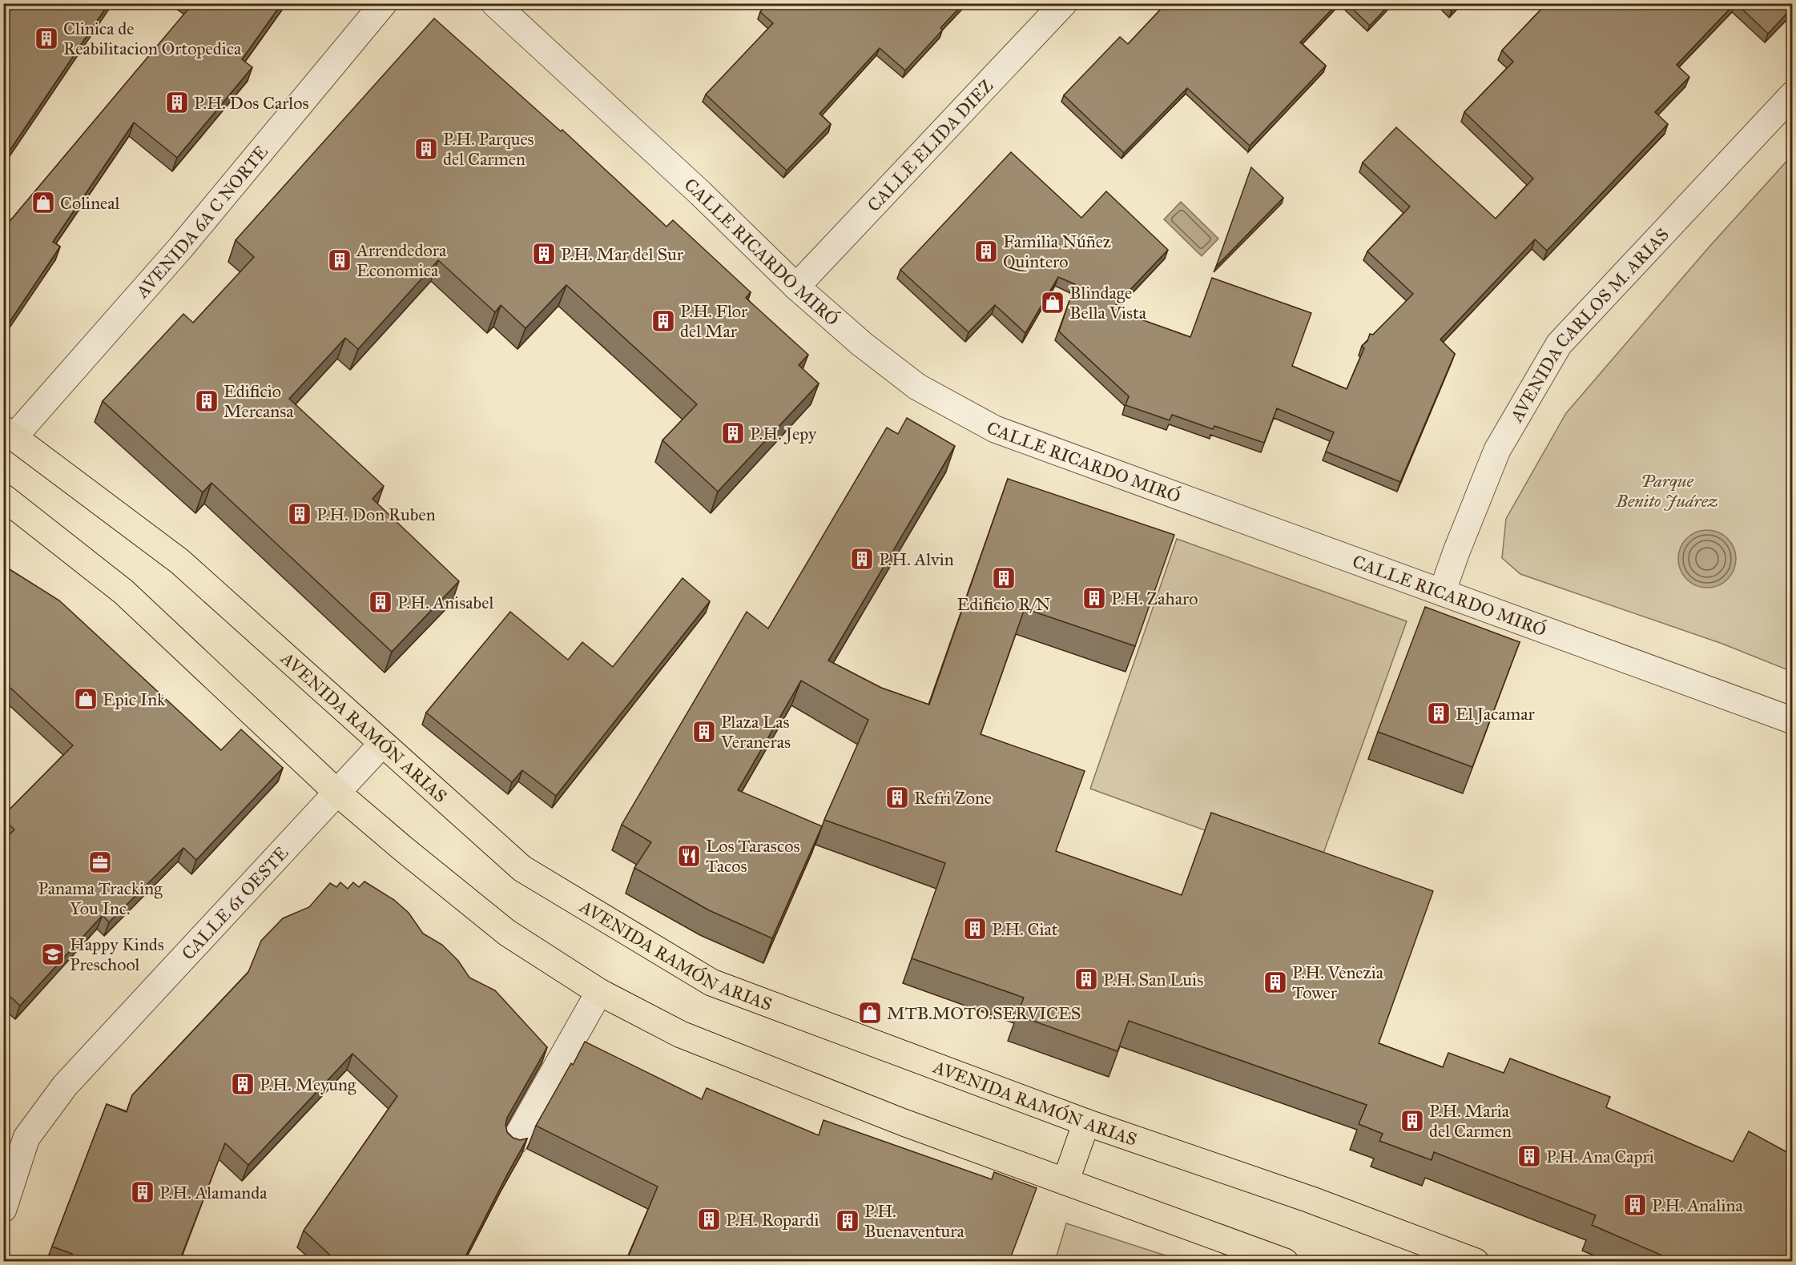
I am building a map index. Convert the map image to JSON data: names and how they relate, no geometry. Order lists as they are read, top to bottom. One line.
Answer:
{"streets":{"main road":["AVENIDA RAMÓN ARIAS"],"street":["CALLE ELIDA DIEZ","AVENIDA 6A C NORTE","CALLE RICARDO MIRÓ","AVENIDA CARLOS M. ARIAS","CALLE 61 OESTE"]},"crossings":[["CALLE ELIDA DIEZ","CALLE RICARDO MIRÓ"],["AVENIDA 6A C NORTE","AVENIDA RAMÓN ARIAS"],["CALLE RICARDO MIRÓ","AVENIDA CARLOS M. ARIAS"],["AVENIDA RAMÓN ARIAS","CALLE 61 OESTE"]],"parks":["Parque Benito Juárez"],"places":{"building":["Clinica de Reabilitacion Ortopedica","P.H. Dos Carlos","P.H. Parques del Carmen","Familia Núñez Quintero","P.H. Mar del Sur","Arrendedora Economica","P.H. Flor del Mar","Edificio Mercansa","P.H. Jepy","P.H. Don Ruben","P.H. Alvin","Edificio R/N","P.H. Zaharo","P.H. Anisabel","El Jacamar","Plaza Las Veraneras","Refri Zone","P.H. Ciat","P.H. San Luis","P.H. Venezia Tower","P.H. Meyung","P.H. Maria del Carmen","P.H. Ana Capri","P.H. Alamanda","P.H. Analina","P.H. Ropardi","P.H. Buenaventura"],"shop":["Colineal","Blindage Bella Vista","Epic Ink","MTB.MOTO.SERVICES"],"restaurant":["Los Tarascos Tacos"],"office":["Panama Tracking You Inc."],"school or university":["Happy Kinds Preschool"]}}
